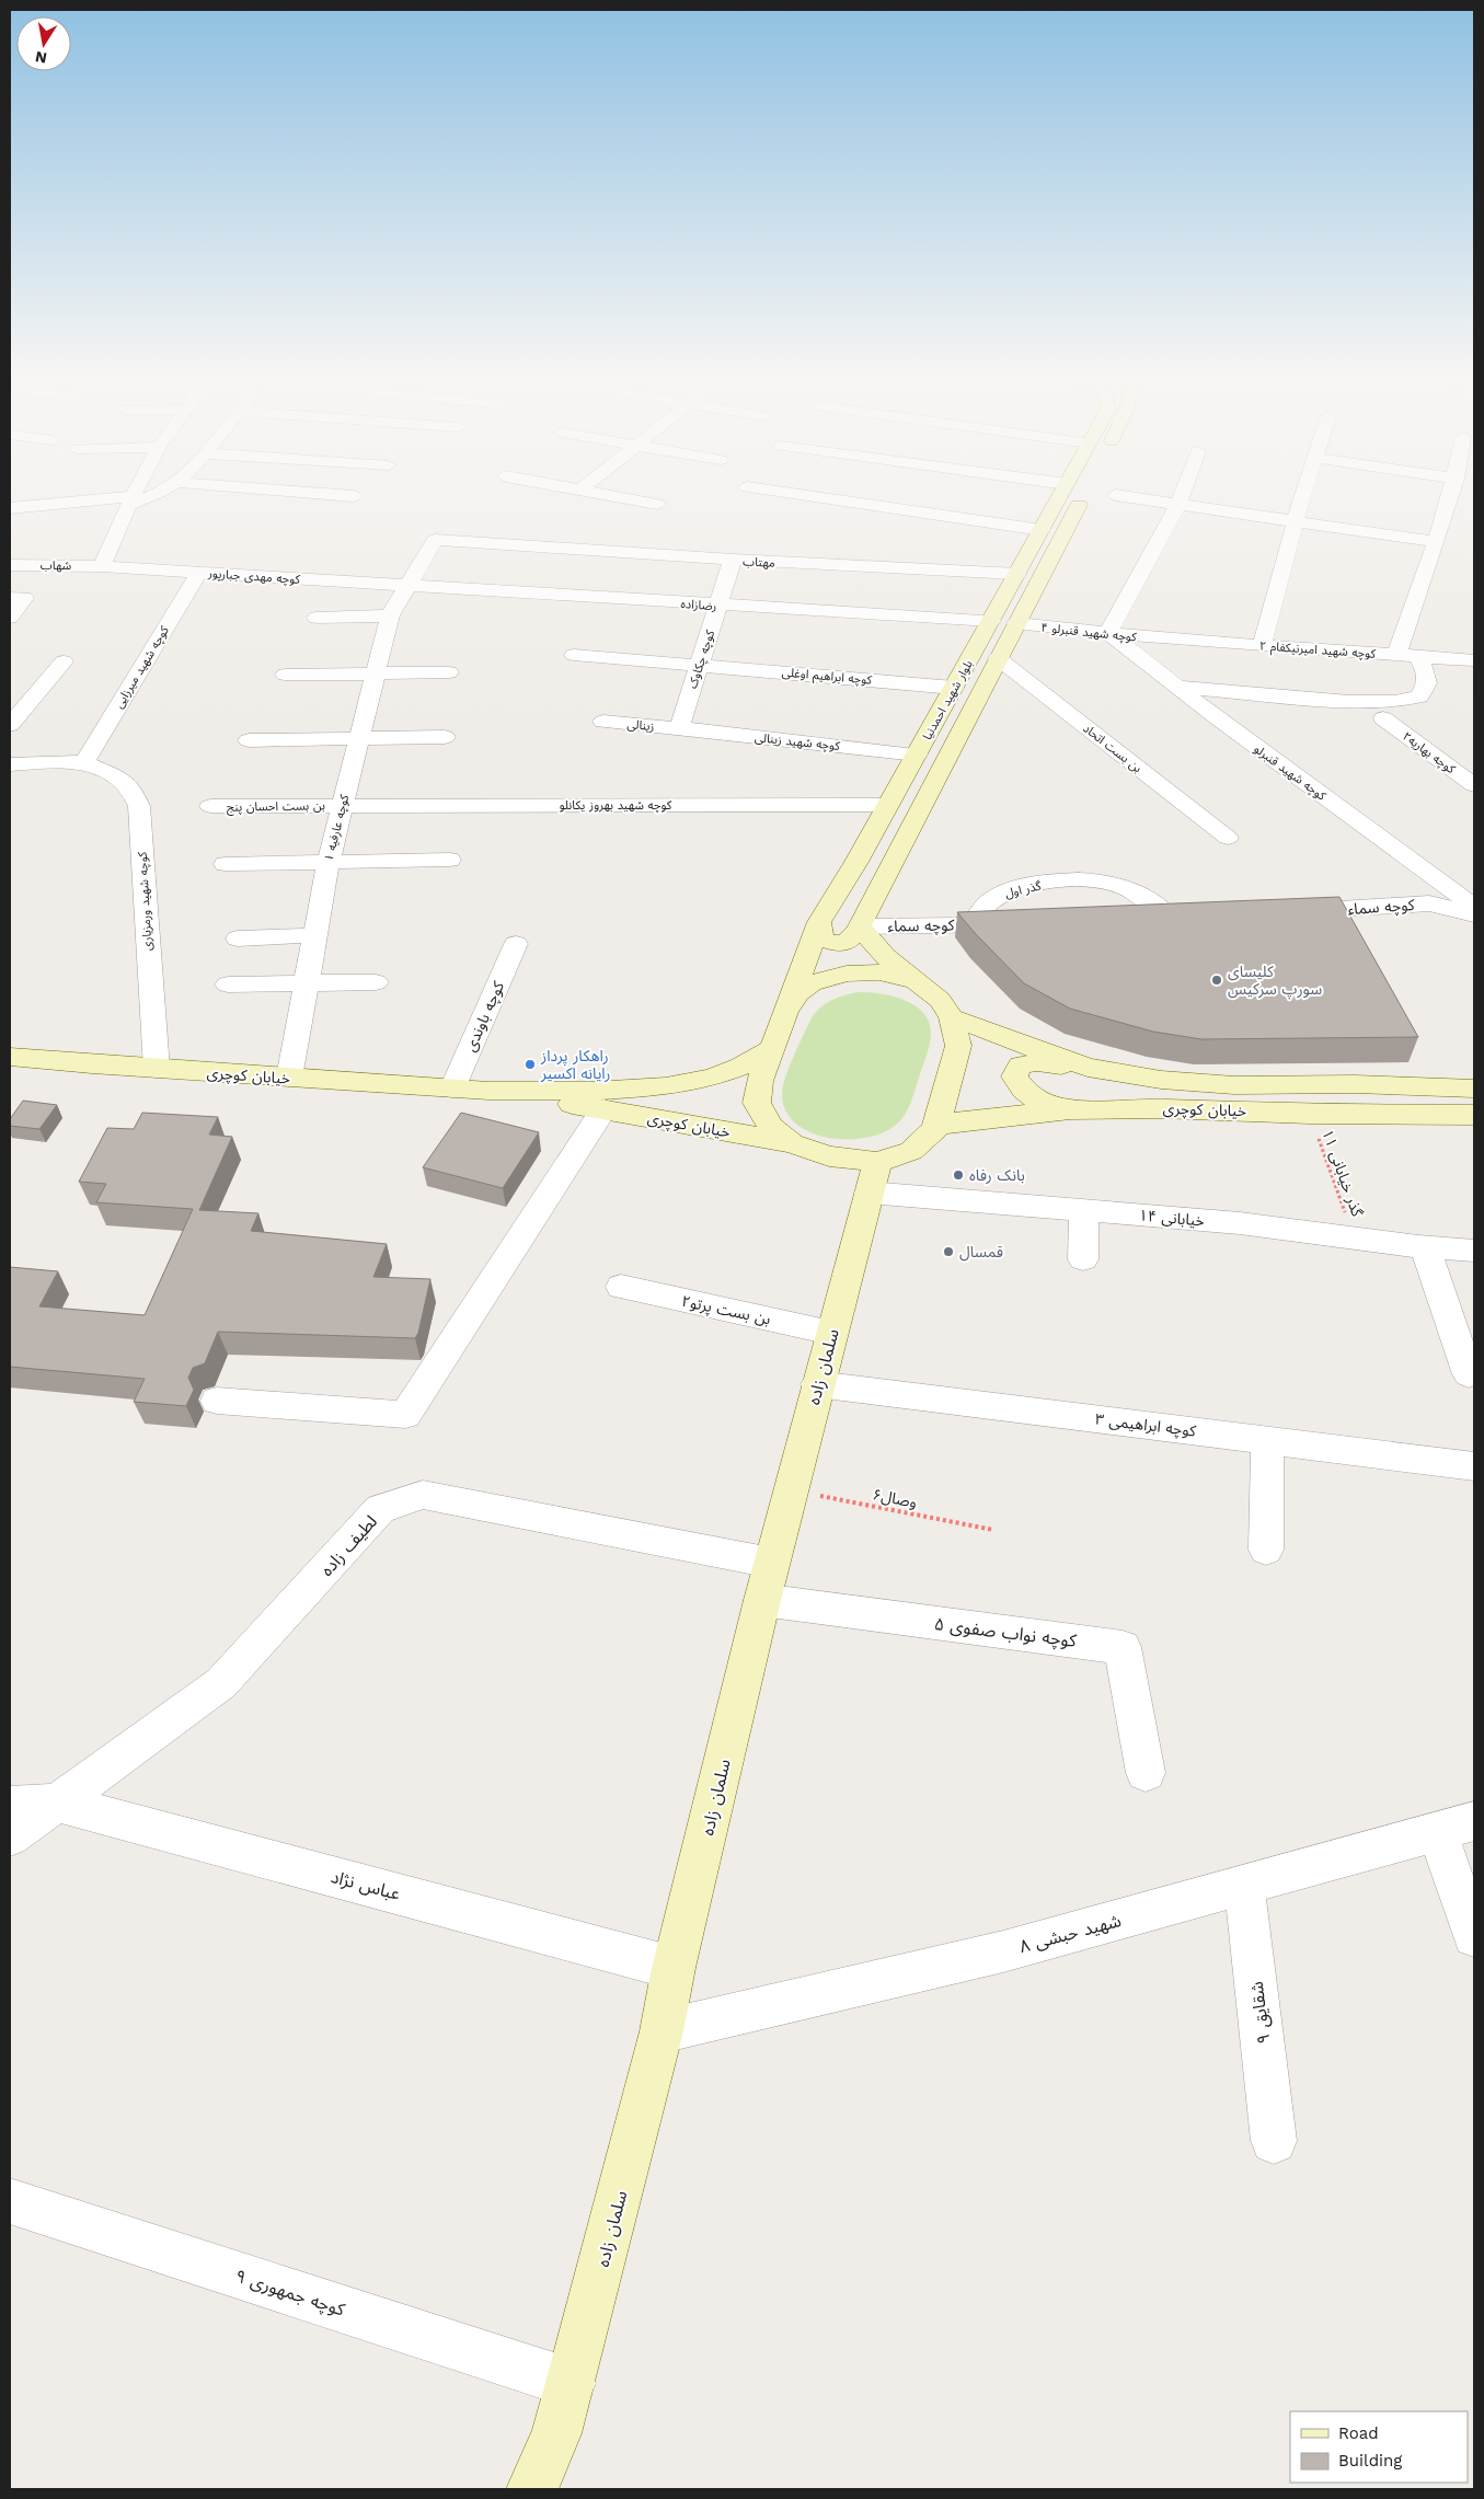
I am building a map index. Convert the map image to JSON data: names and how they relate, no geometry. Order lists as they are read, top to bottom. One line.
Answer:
{"streets":{"main road":["بلوار شهید احمدنیا","خیابان کوچری","سلمان زاده"],"street":["مهتاب","شهاب","کوچه مهدی جبارپور","رضازاده","کوچه شهید قنبرلو ۴","کوچه شهید امیرنیکفام ۲","کوچه چکاوک","کوچه شهید میرزایی","کوچه ابراهیم اوغلی","زینالی","کوچه شهید زینالی","بن بست اتحاد","کوچه بهاریه۲","کوچه شهید قنبرلو","کوچه شهید بهروز یکانلو","بن بست احسان پنج","کوچه عارفیه ۱","گذر اول","کوچه شهید ورمزیاری","کوچه سماء","کوچه باوندی","خیابانی ۱۴","بن بست پرتو۲","کوچه ابراهیمی ۳","لطیف زاده","کوچه نواب صفوی ۵","عباس نژاد","شهید حبشی ۸","شقایق ۹","کوچه جمهوری ۹"],"path":["گذر خیابانی ۱۱","وصال۶"]},"crossings":[["مهتاب","کوچه چکاوک"],["مهتاب","بلوار شهید احمدنیا"],["مهتاب","کوچه عارفیه ۱"],["شهاب","کوچه مهدی جبارپور"],["کوچه مهدی جبارپور","رضازاده"],["کوچه مهدی جبارپور","کوچه شهید میرزایی"],["کوچه مهدی جبارپور","کوچه عارفیه ۱"],["رضازاده","کوچه چکاوک"],["رضازاده","بلوار شهید احمدنیا"],["رضازاده","کوچه عارفیه ۱"],["کوچه شهید قنبرلو ۴","کوچه شهید امیرنیکفام ۲"],["کوچه شهید قنبرلو ۴","بلوار شهید احمدنیا"],["کوچه شهید قنبرلو ۴","کوچه شهید قنبرلو"],["کوچه چکاوک","کوچه ابراهیم اوغلی"],["کوچه چکاوک","زینالی"],["کوچه چکاوک","کوچه شهید زینالی"],["کوچه شهید میرزایی","کوچه شهید ورمزیاری"],["کوچه ابراهیم اوغلی","بلوار شهید احمدنیا"],["بلوار شهید احمدنیا","کوچه شهید زینالی"],["بلوار شهید احمدنیا","بن بست اتحاد"],["بلوار شهید احمدنیا","کوچه شهید بهروز یکانلو"],["بلوار شهید احمدنیا","کوچه سماء"],["زینالی","کوچه شهید زینالی"],["کوچه شهید بهروز یکانلو","بن بست احسان پنج"],["کوچه شهید بهروز یکانلو","کوچه عارفیه ۱"],["بن بست احسان پنج","کوچه عارفیه ۱"],["کوچه عارفیه ۱","خیابان کوچری"],["گذر اول","کوچه سماء"],["کوچه شهید ورمزیاری","خیابان کوچری"],["کوچه باوندی","خیابان کوچری"],["خیابان کوچری","گذر خیابانی ۱۱"],["گذر خیابانی ۱۱","خیابانی ۱۴"],["خیابانی ۱۴","سلمان زاده"],["بن بست پرتو۲","سلمان زاده"],["سلمان زاده","کوچه ابراهیمی ۳"],["سلمان زاده","وصال۶"],["سلمان زاده","لطیف زاده"],["سلمان زاده","کوچه نواب صفوی ۵"],["سلمان زاده","عباس نژاد"],["سلمان زاده","شهید حبشی ۸"],["سلمان زاده","کوچه جمهوری ۹"],["لطیف زاده","عباس نژاد"],["شهید حبشی ۸","شقایق ۹"]],"places":["کلیسای سورپ سرکیس","راهکار پرداز رایانه اکسیر","بانک رفاه","قمسال"],"legend":["Road","Building"],"north":"bottom"}
